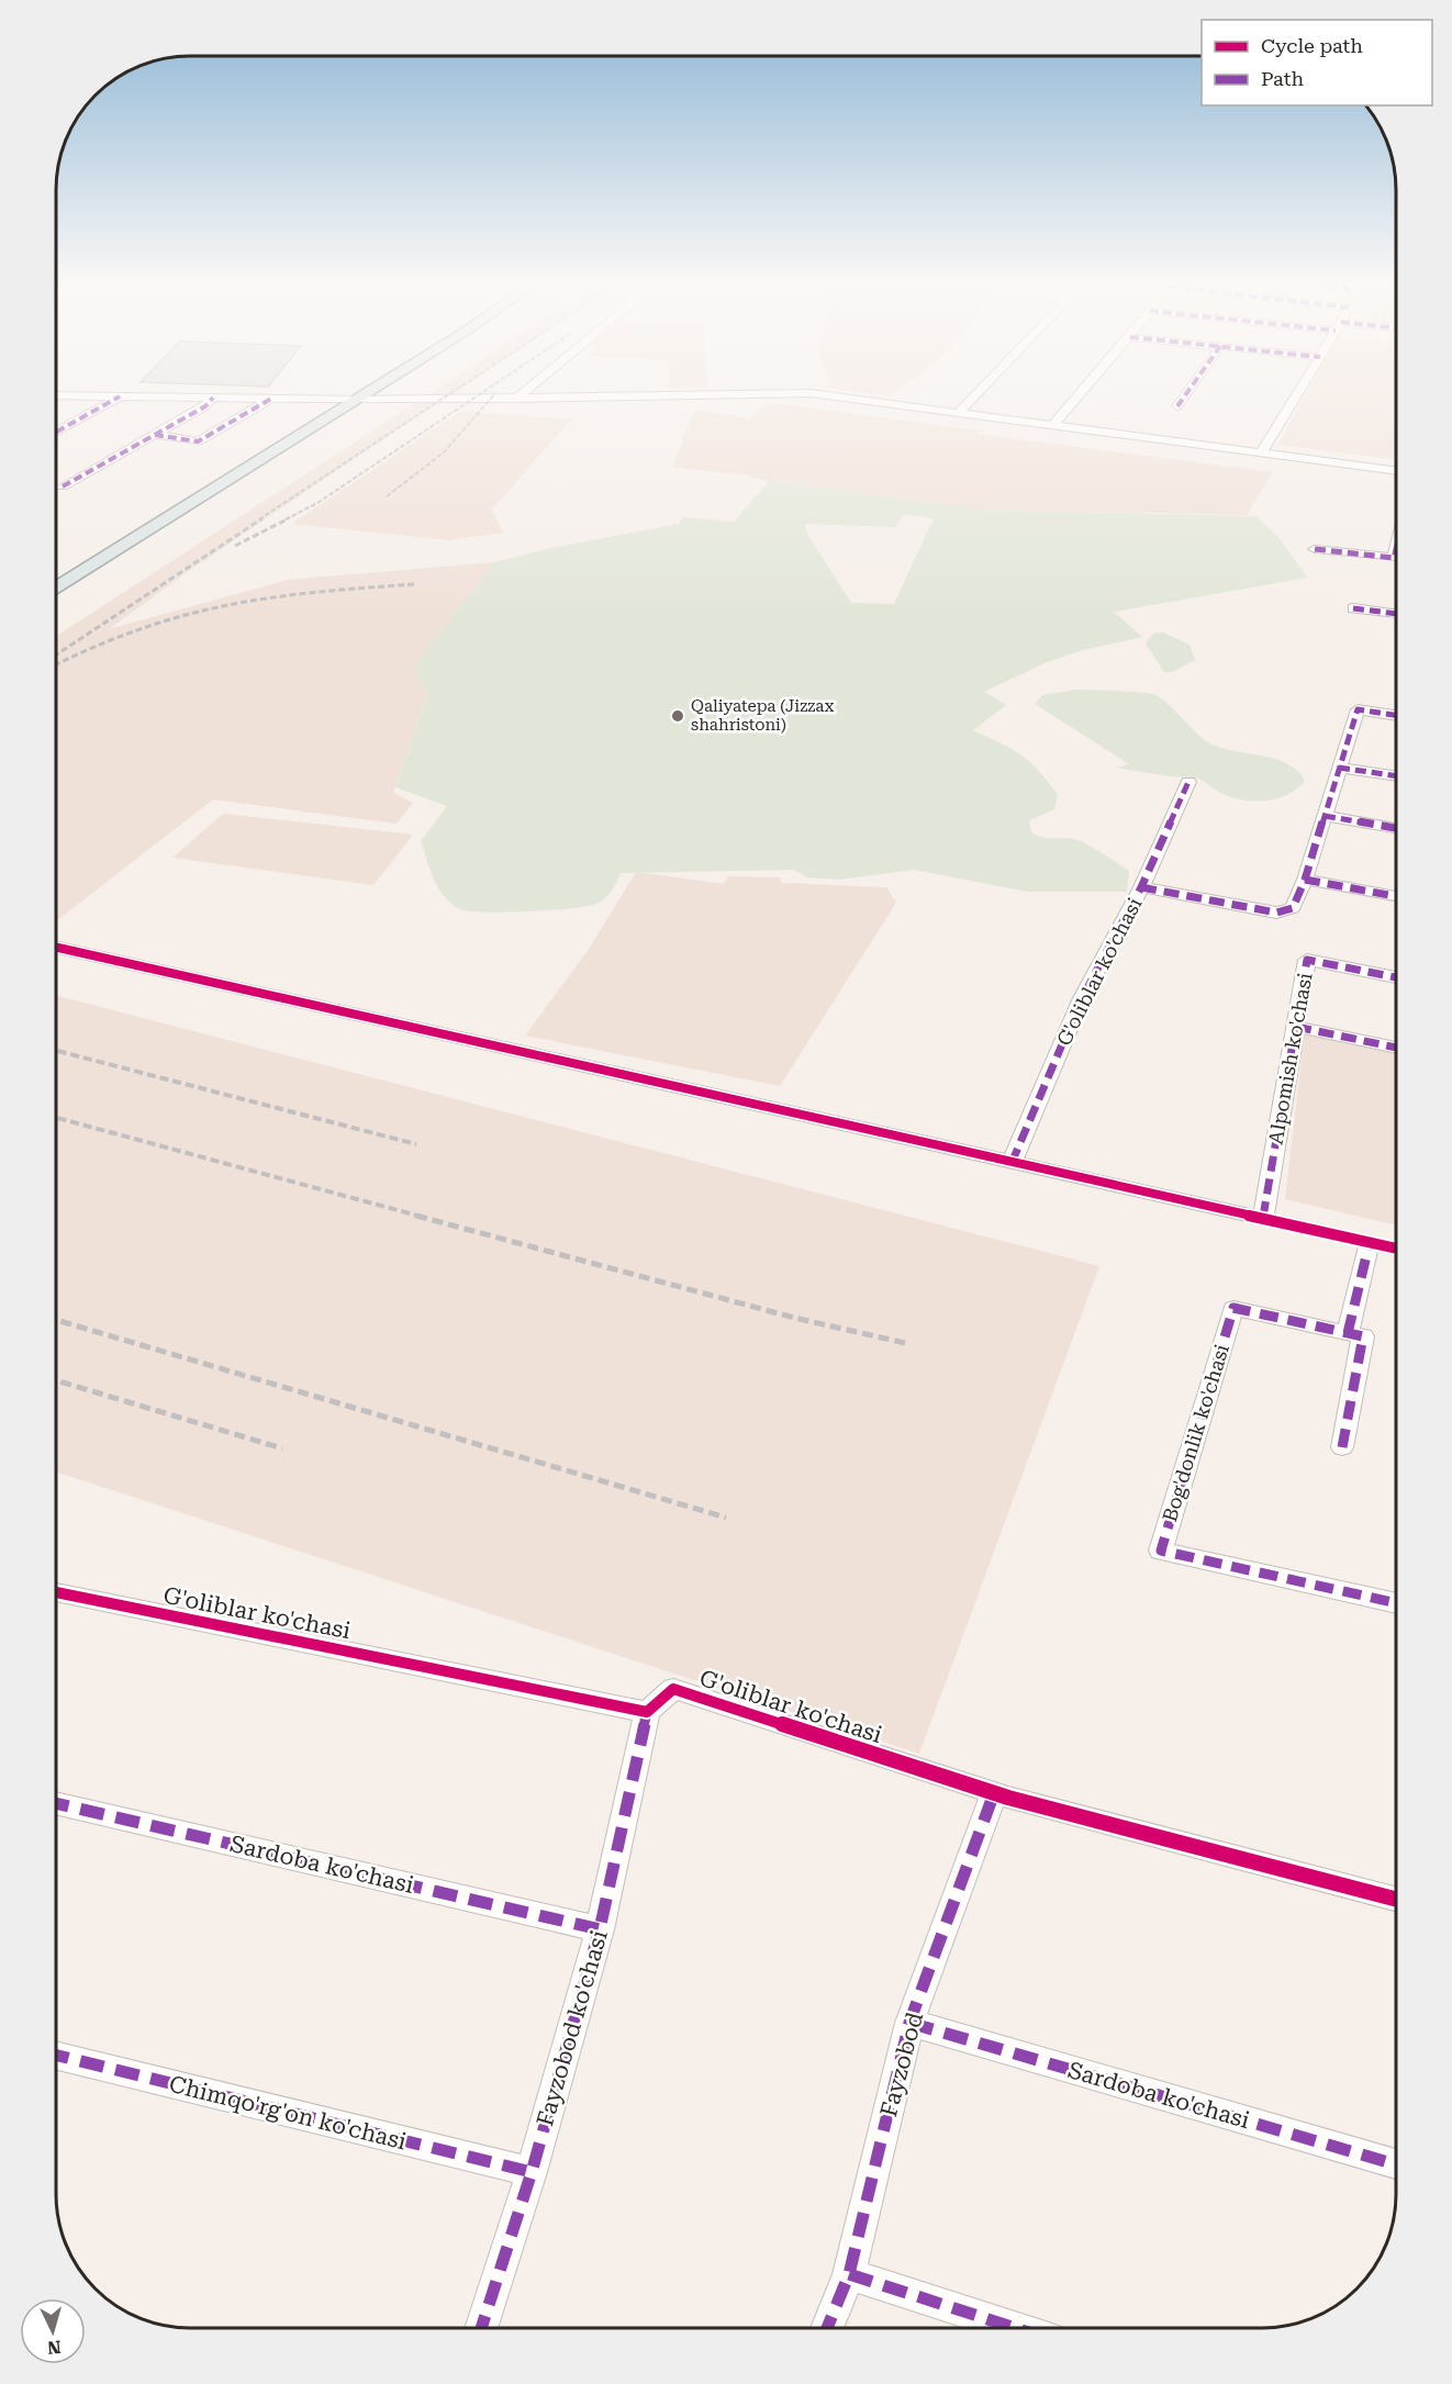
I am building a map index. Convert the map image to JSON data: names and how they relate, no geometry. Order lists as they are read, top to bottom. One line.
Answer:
{"streets":{"street":["G'oliblar ko'chasi","Alpomish ko'chasi","Bog'donlik ko'chasi","Sardoba ko'chasi","Fayzobod ko'chasi","Fayzobod","Chimqo'rg'on ko'chasi"]},"crossings":[["G'oliblar ko'chasi","Fayzobod ko'chasi"],["G'oliblar ko'chasi","Fayzobod"],["Sardoba ko'chasi","Fayzobod ko'chasi"],["Sardoba ko'chasi","Fayzobod"],["Fayzobod ko'chasi","Chimqo'rg'on ko'chasi"]],"places":["Qaliyatepa (Jizzax shahristoni)"],"legend":["Cycle path","Path"],"north":"bottom"}
